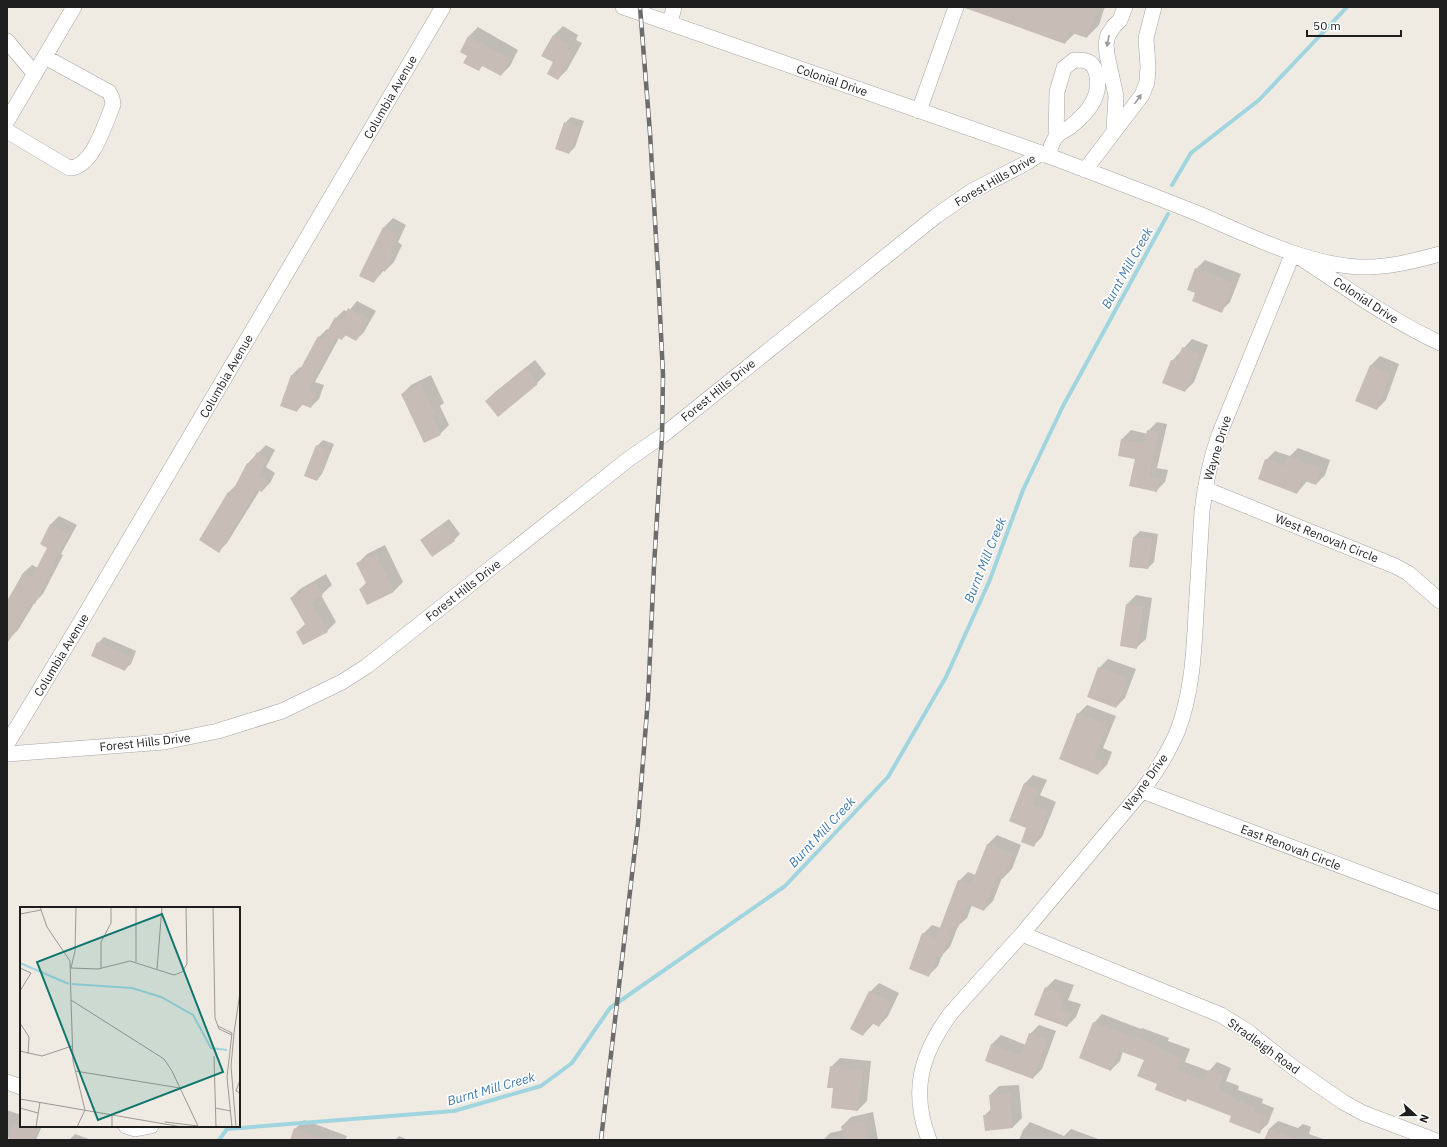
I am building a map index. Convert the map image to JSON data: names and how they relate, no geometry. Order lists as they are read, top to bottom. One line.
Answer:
{"streets":{"street":["Colonial Drive","Columbia Avenue","Forest Hills Drive","Wayne Drive","West Renovah Circle","East Renovah Circle","Stradleigh Road"]},"crossings":[["Colonial Drive","Forest Hills Drive"],["Colonial Drive","Wayne Drive"],["Forest Hills Drive","Wayne Drive"],["Wayne Drive","West Renovah Circle"],["Wayne Drive","East Renovah Circle"],["Wayne Drive","Stradleigh Road"]],"water":["Burnt Mill Creek"],"scale_bar":"50 m","north":"right"}
